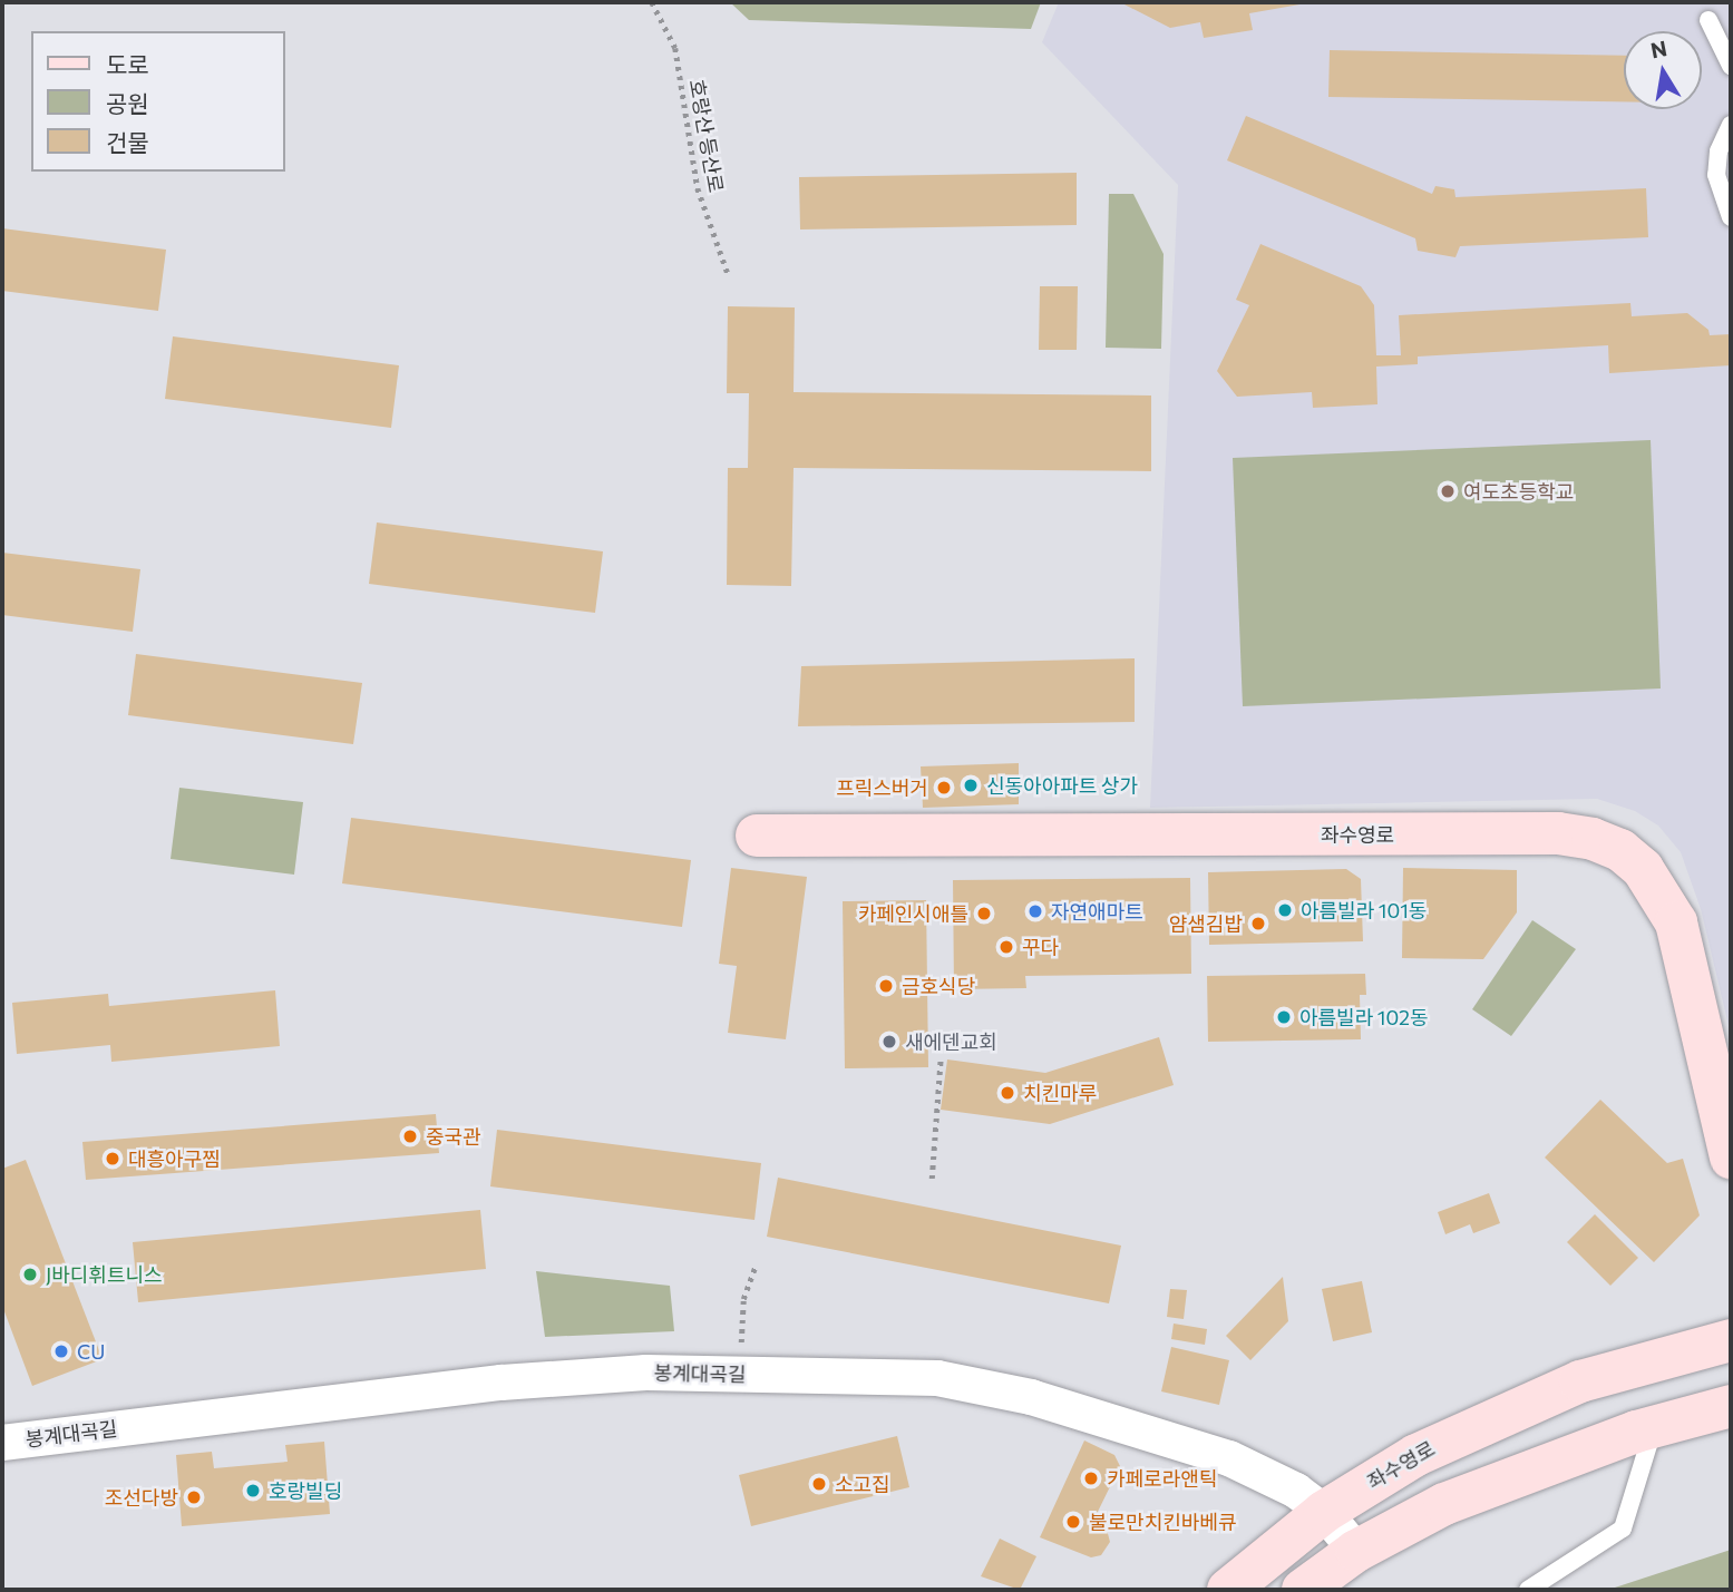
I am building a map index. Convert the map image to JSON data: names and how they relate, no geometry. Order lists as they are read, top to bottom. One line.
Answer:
{"streets":{"street":["좌수영로","봉계대곡길"],"path":["호랑산 등산로"]},"crossings":[["좌수영로","봉계대곡길"]],"places":["여도초등학교","신동아아파트 상가","프릭스버거","아름빌라 101동","자연애마트","카페인시애틀","얌샘김밥","꾸다","금호식당","아름빌라 102동","새에덴교회","치킨마루","중국관","대흥아구찜","J바디휘트니스","CU","카페로라앤틱","소고집","호랑빌딩","조선다방","불로만치킨바베큐"],"legend":["도로","공원","건물"],"north":"top"}
